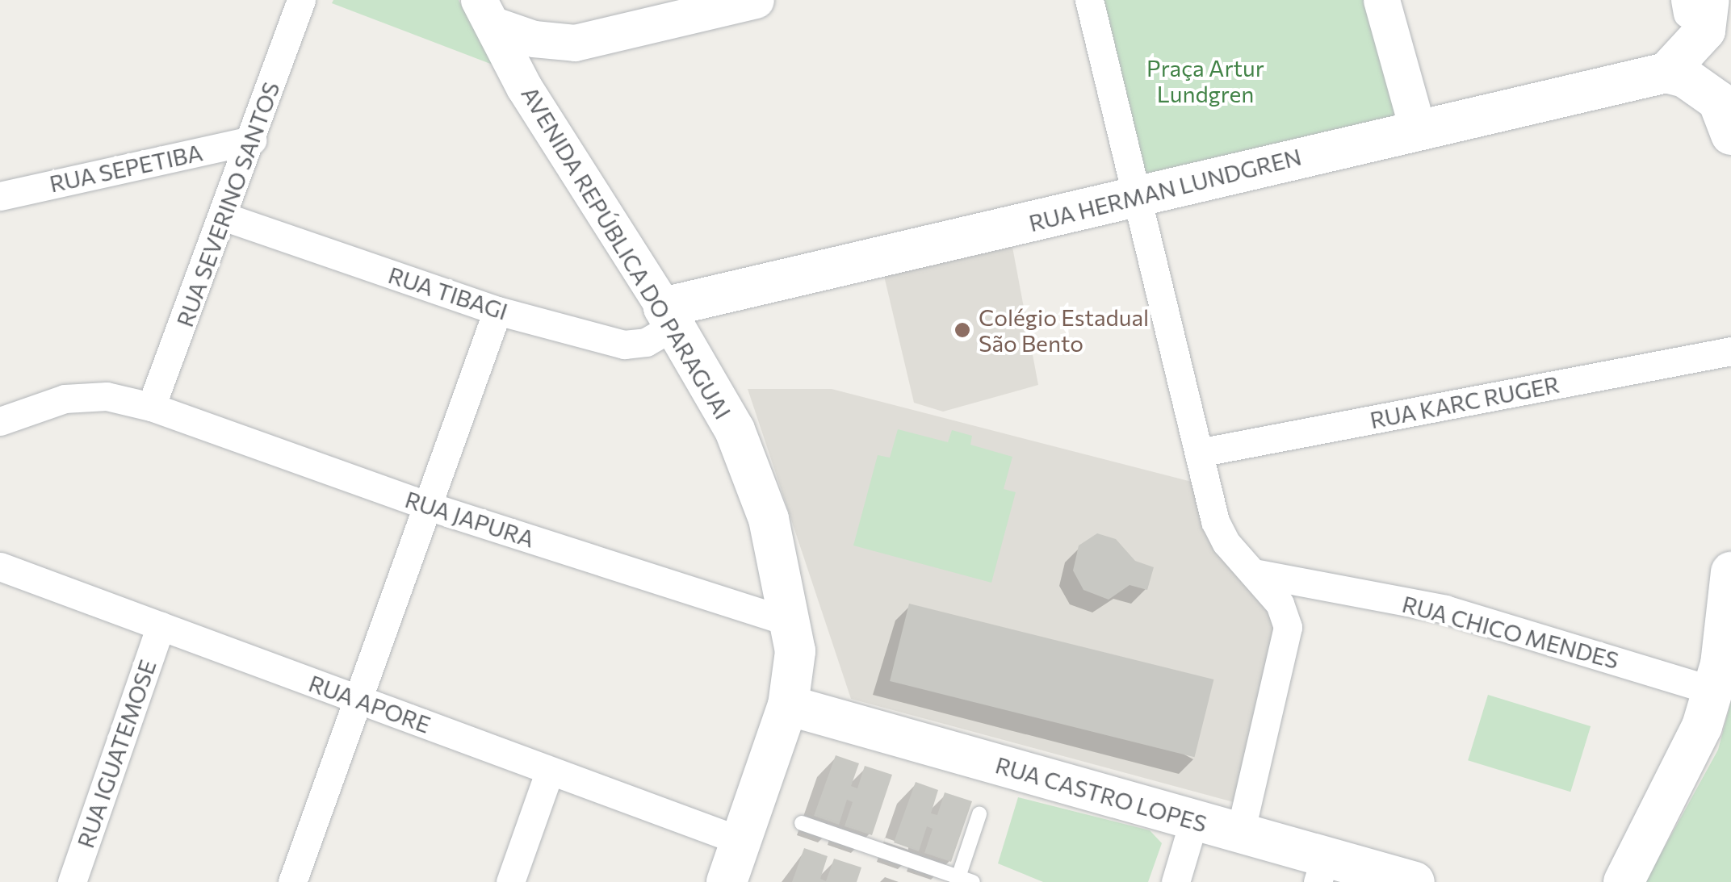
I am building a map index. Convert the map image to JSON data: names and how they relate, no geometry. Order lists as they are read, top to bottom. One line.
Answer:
{"streets":{"main road":["RUA HERMAN LUNDGREN","AVENIDA REPÚBLICA DO PARAGUAI","RUA CASTRO LOPES"],"street":["RUA SEPETIBA","RUA SEVERINO SANTOS","RUA TIBAGI","RUA KARC RUGER","RUA JAPURA","RUA CHICO MENDES","RUA APORE","RUA IGUATEMOSE"]},"crossings":[["RUA SEPETIBA","RUA SEVERINO SANTOS"],["RUA HERMAN LUNDGREN","AVENIDA REPÚBLICA DO PARAGUAI"],["RUA HERMAN LUNDGREN","RUA TIBAGI"],["RUA SEVERINO SANTOS","RUA TIBAGI"],["RUA SEVERINO SANTOS","RUA JAPURA"],["AVENIDA REPÚBLICA DO PARAGUAI","RUA TIBAGI"],["AVENIDA REPÚBLICA DO PARAGUAI","RUA JAPURA"],["AVENIDA REPÚBLICA DO PARAGUAI","RUA APORE"],["AVENIDA REPÚBLICA DO PARAGUAI","RUA CASTRO LOPES"],["RUA APORE","RUA IGUATEMOSE"]],"parks":["Praça Artur Lundgren"],"places":["Colégio Estadual São Bento"]}
